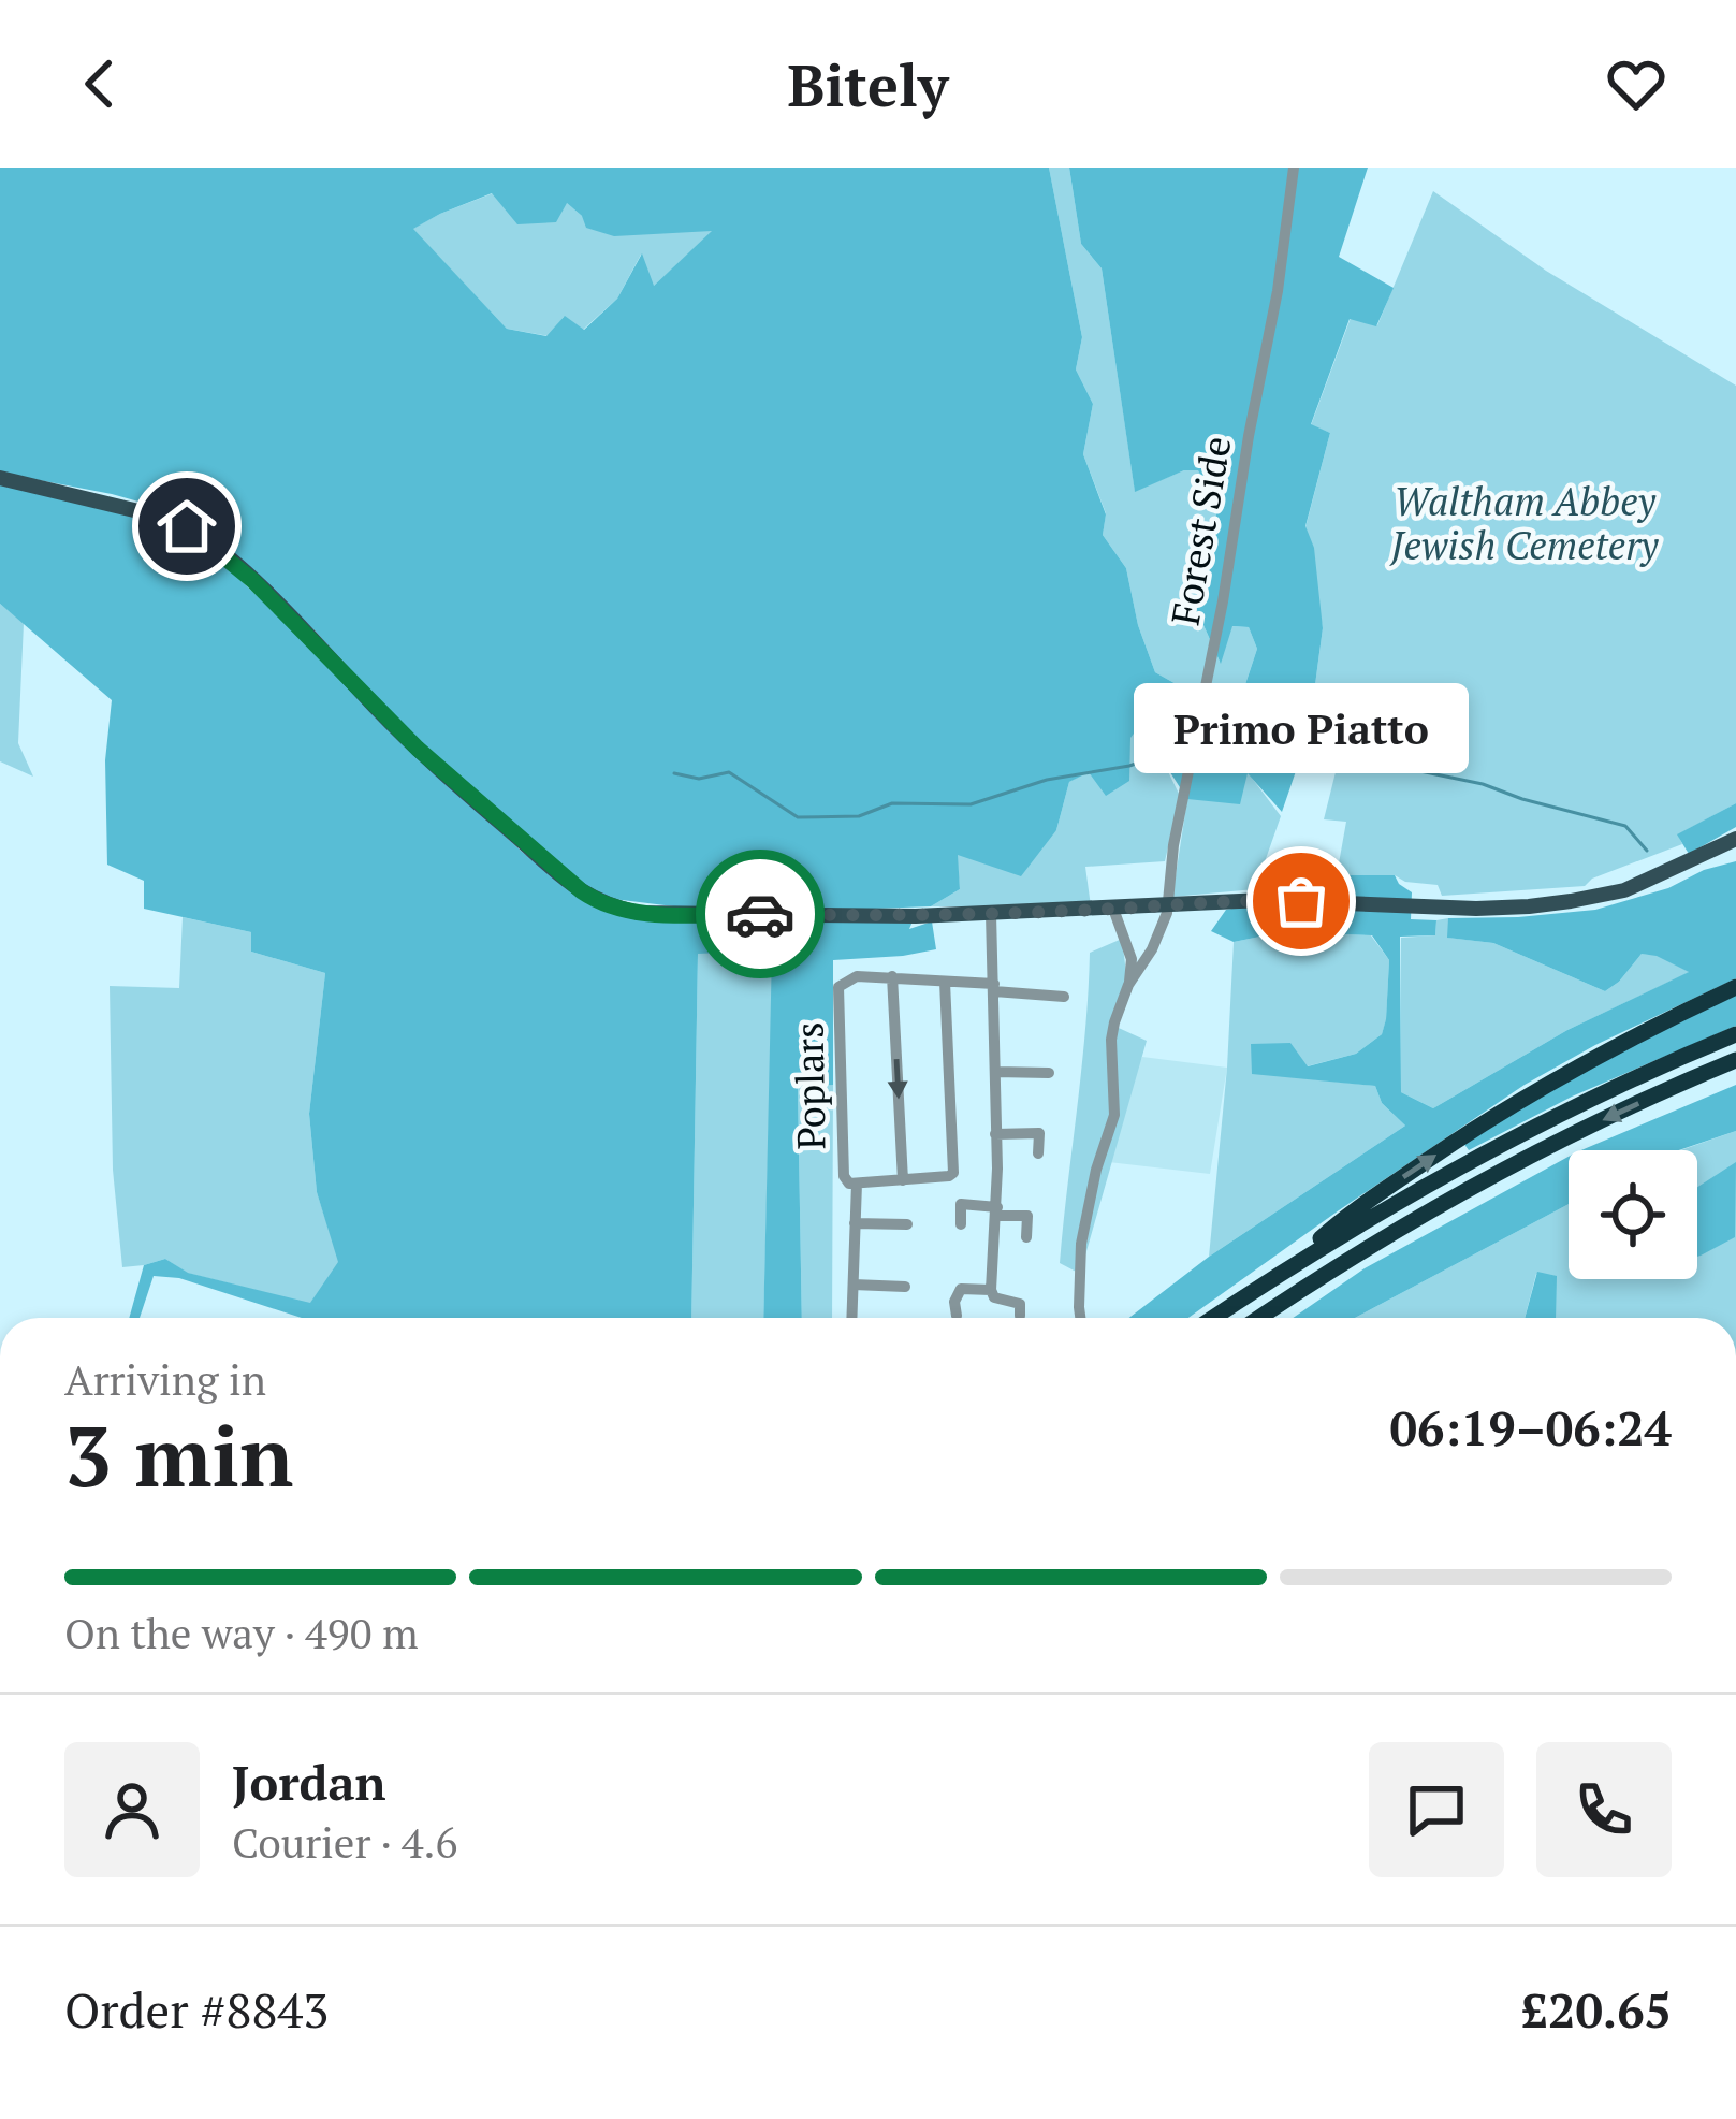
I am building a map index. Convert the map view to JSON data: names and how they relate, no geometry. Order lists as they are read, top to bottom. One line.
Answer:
{"streets":{"street":["Forest Side","Poplars"]},"parks":["Waltham Abbey Jewish Cemetery"],"places":["Primo Piatto"],"page":{"header":"Bitely","bubble":"Primo Piatto","heading":["3 min","Arriving in","06:19–06:24"],"panel":["Jordan","Courier · 4.6","Order #8843","£20.65"],"bar":"On the way · 490 m"}}
